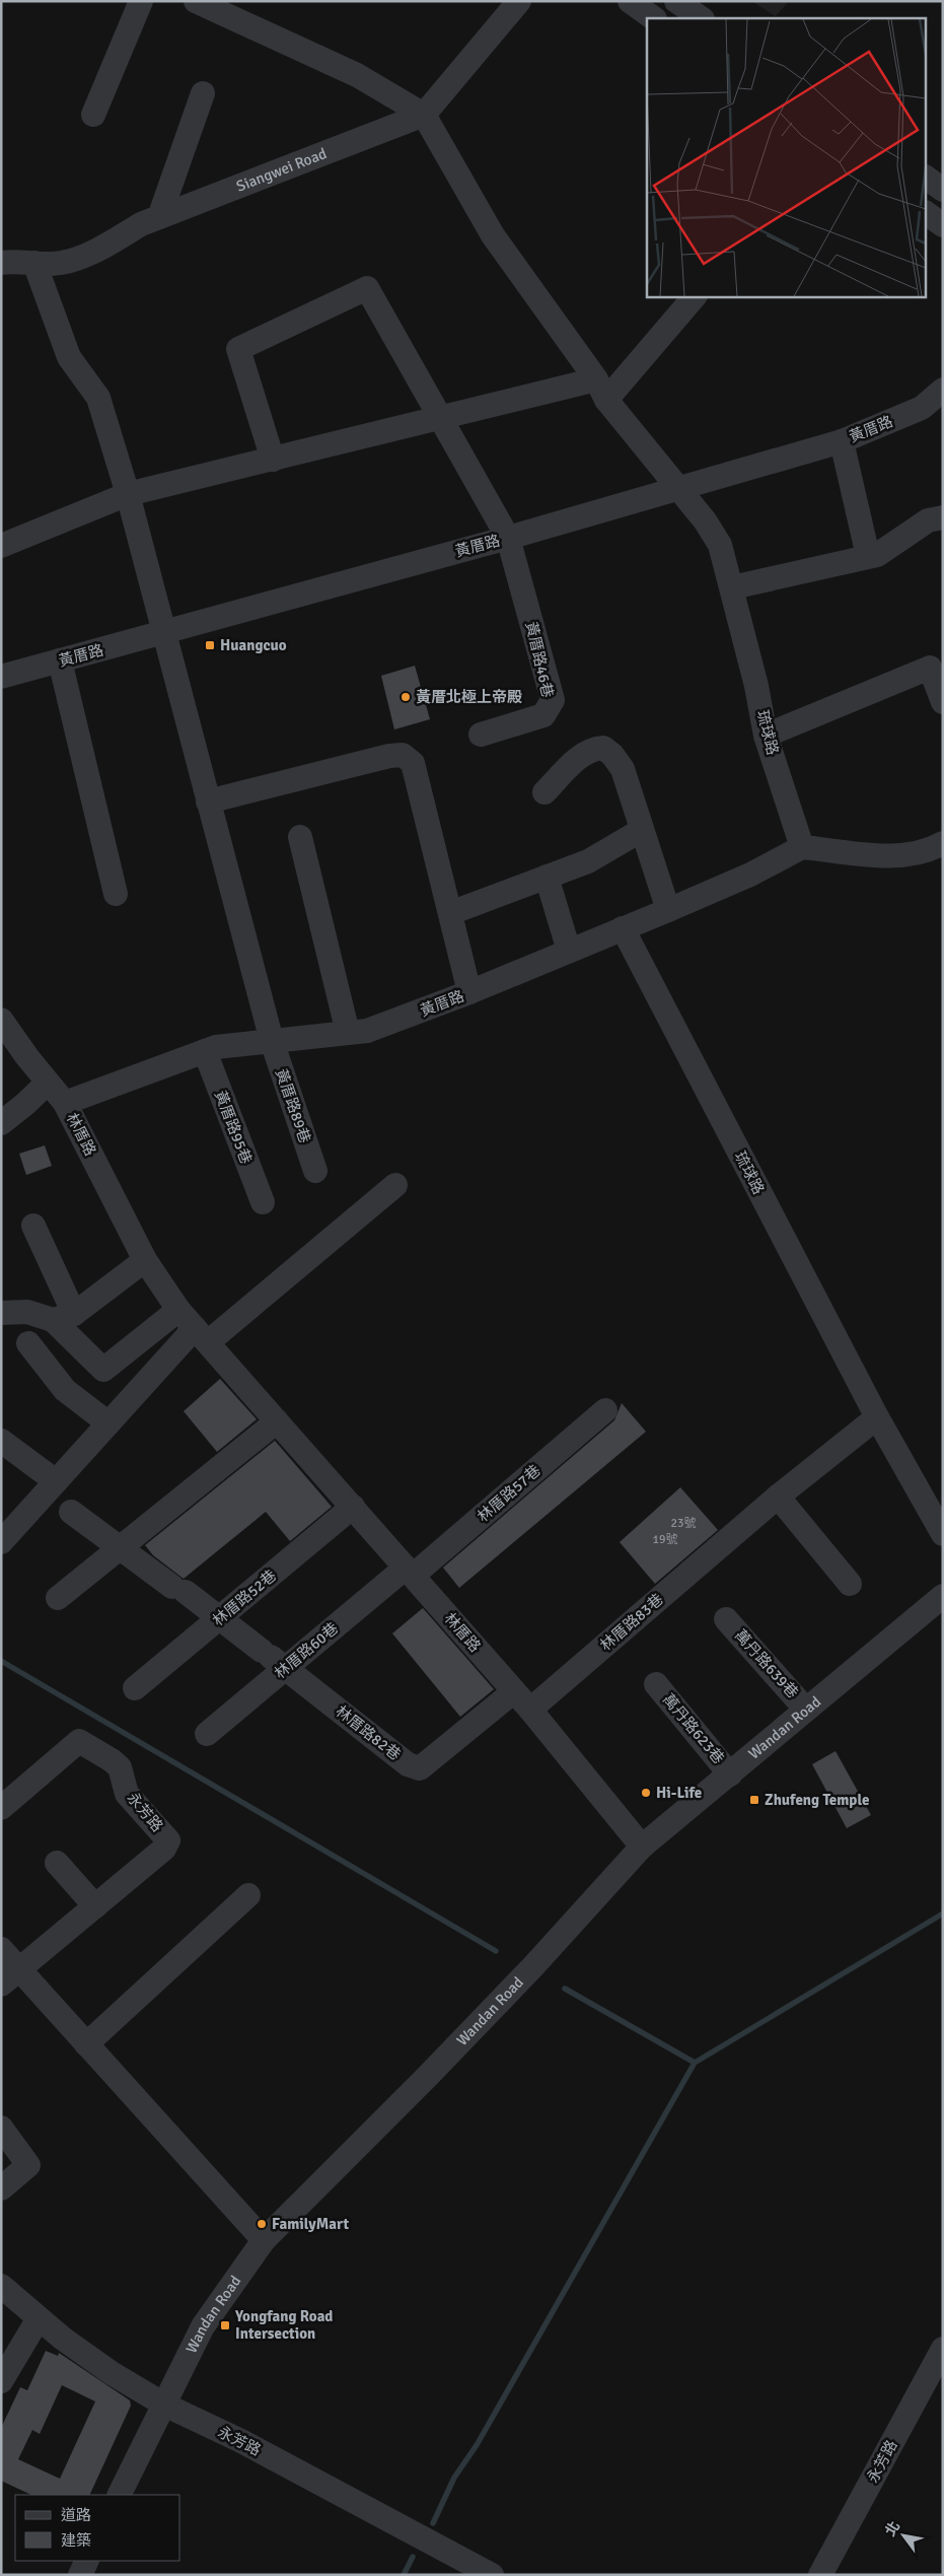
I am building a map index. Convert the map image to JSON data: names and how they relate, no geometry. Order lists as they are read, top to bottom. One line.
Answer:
{"streets":{"street":["Siangwei Road","黃厝路","黃厝路46巷","琉球路","黃厝路89巷","黃厝路95巷","林厝路","林厝路57巷","林厝路52巷","林厝路83巷","林厝路60巷","萬丹路639巷","Wandan Road","萬丹路623巷","林厝路82巷","永芳路"]},"crossings":[["Siangwei Road","琉球路"],["Siangwei Road","黃厝路89巷"],["黃厝路","黃厝路46巷"],["黃厝路","琉球路"],["黃厝路","黃厝路89巷"],["黃厝路","黃厝路95巷"],["黃厝路","林厝路"],["林厝路","林厝路57巷"],["林厝路","林厝路52巷"],["林厝路","林厝路83巷"],["林厝路","林厝路60巷"],["林厝路","Wandan Road"],["林厝路","林厝路82巷"],["林厝路57巷","林厝路60巷"],["林厝路60巷","林厝路82巷"],["萬丹路639巷","Wandan Road"],["Wandan Road","萬丹路623巷"],["Wandan Road","永芳路"]],"places":{"transit":["Huangcuo","Zhufeng Temple","Yongfang Road Intersection"],"other":["黃厝北極上帝殿","Hi-Life","FamilyMart"]},"house_numbers":["23號","19號"],"legend":["道路","建築"],"north":"top left"}
